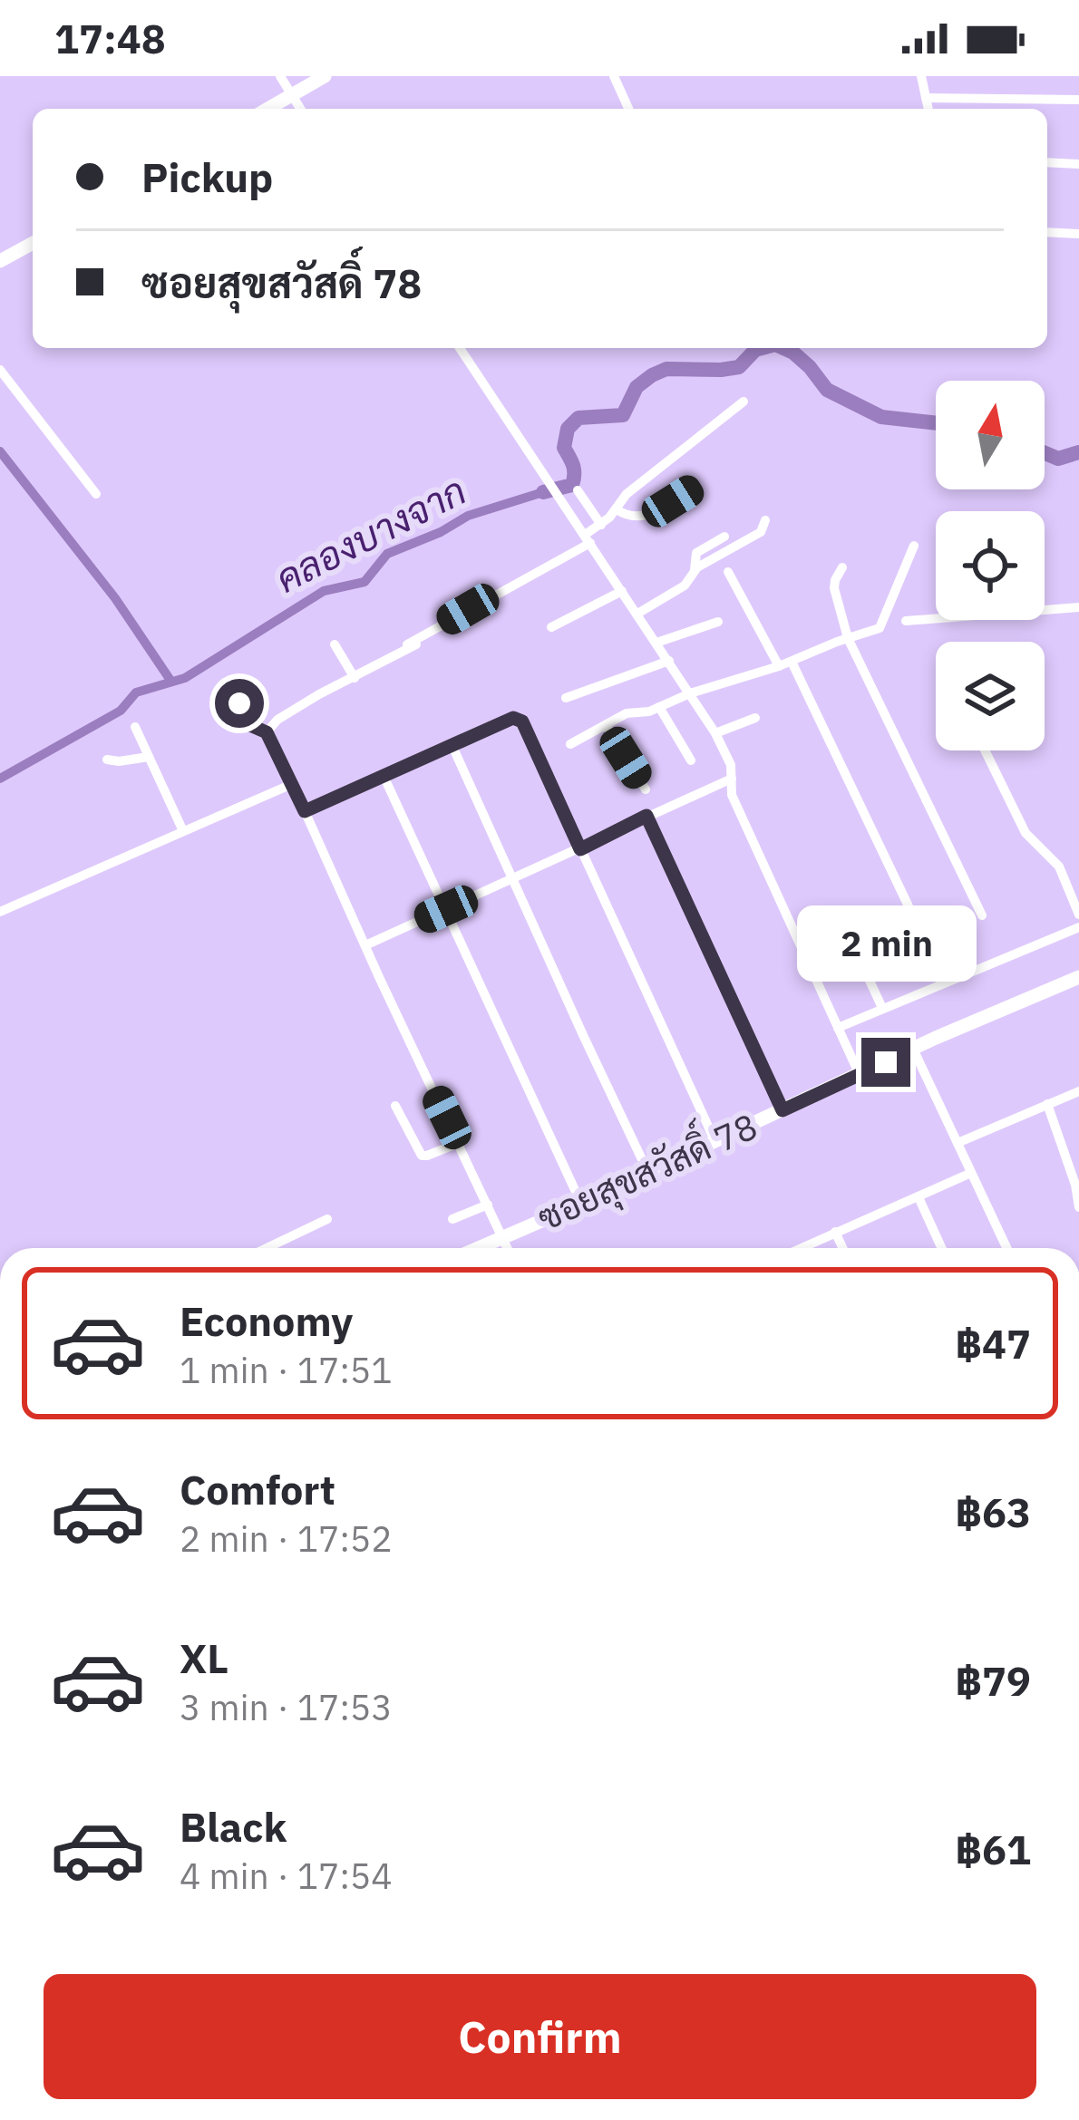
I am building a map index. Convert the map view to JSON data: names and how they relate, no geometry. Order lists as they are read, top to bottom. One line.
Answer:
{"streets":{"street":["ซอยสุขสวัสดิ์ 78"]},"water":["คลองบางจาก"],"north":"top","page":{"status":"17:48","banner":["Pickup","ซอยสุขสวัสดิ์ 78"],"bubble":"2 min","list":[{"name":"Economy","note":"1 min · 17:51","value":"฿47"},{"name":"Comfort","note":"2 min · 17:52","value":"฿63"},{"name":"XL","note":"3 min · 17:53","value":"฿79"},{"name":"Black","note":"4 min · 17:54","value":"฿61"}],"buttons":"Confirm"}}
